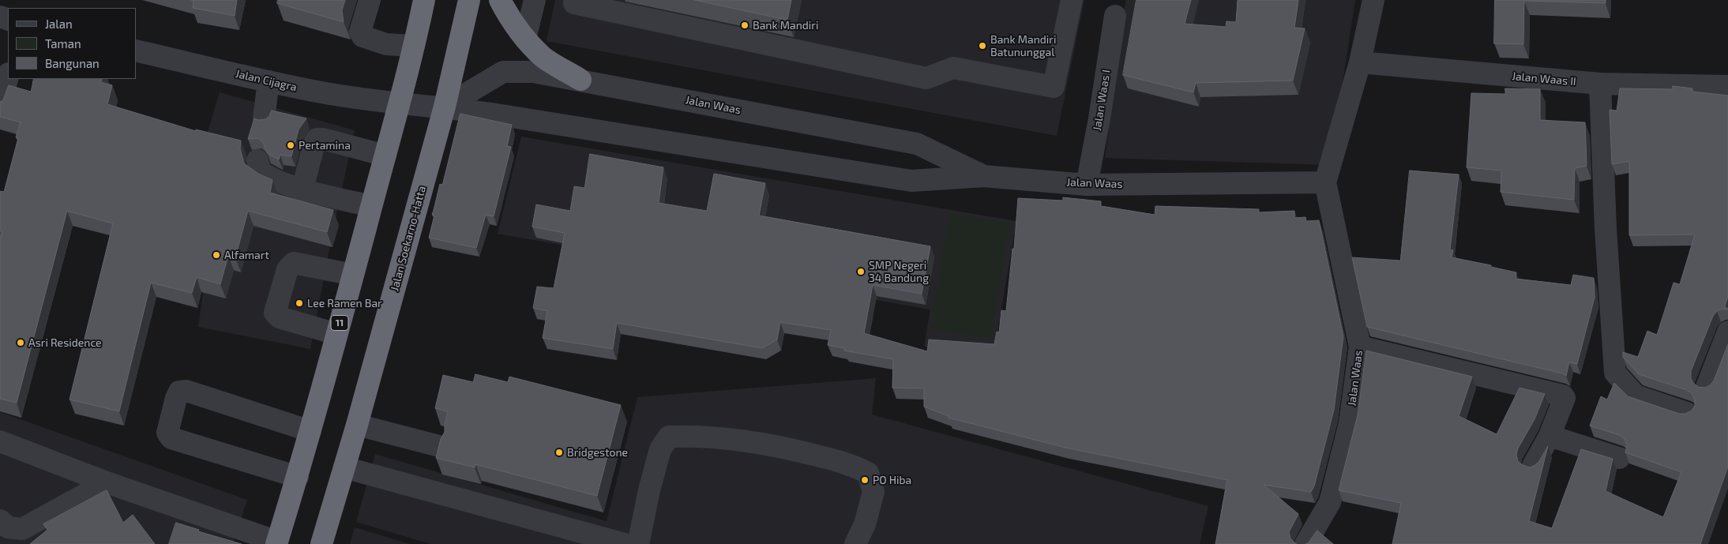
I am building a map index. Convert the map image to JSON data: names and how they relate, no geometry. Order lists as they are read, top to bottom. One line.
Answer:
{"streets":{"highway":["Jalan Soekarno-Hatta","11"],"street":["Jalan Waas II","Jalan Cijagra","Jalan Waas I","Jalan Waas"]},"crossings":[["Jalan Waas II","Jalan Waas"],["Jalan Cijagra","Jalan Waas"],["Jalan Cijagra","11"],["Jalan Waas I","Jalan Waas"],["Jalan Waas","Jalan Soekarno-Hatta"],["Jalan Waas","11"]],"places":["Bank Mandiri","Bank Mandiri Batununggal","Pertamina","Alfamart","SMP Negeri 34 Bandung","Lee Ramen Bar","Asri Residence","Bridgestone","PO Hiba"],"legend":["Jalan","Taman","Bangunan"]}
